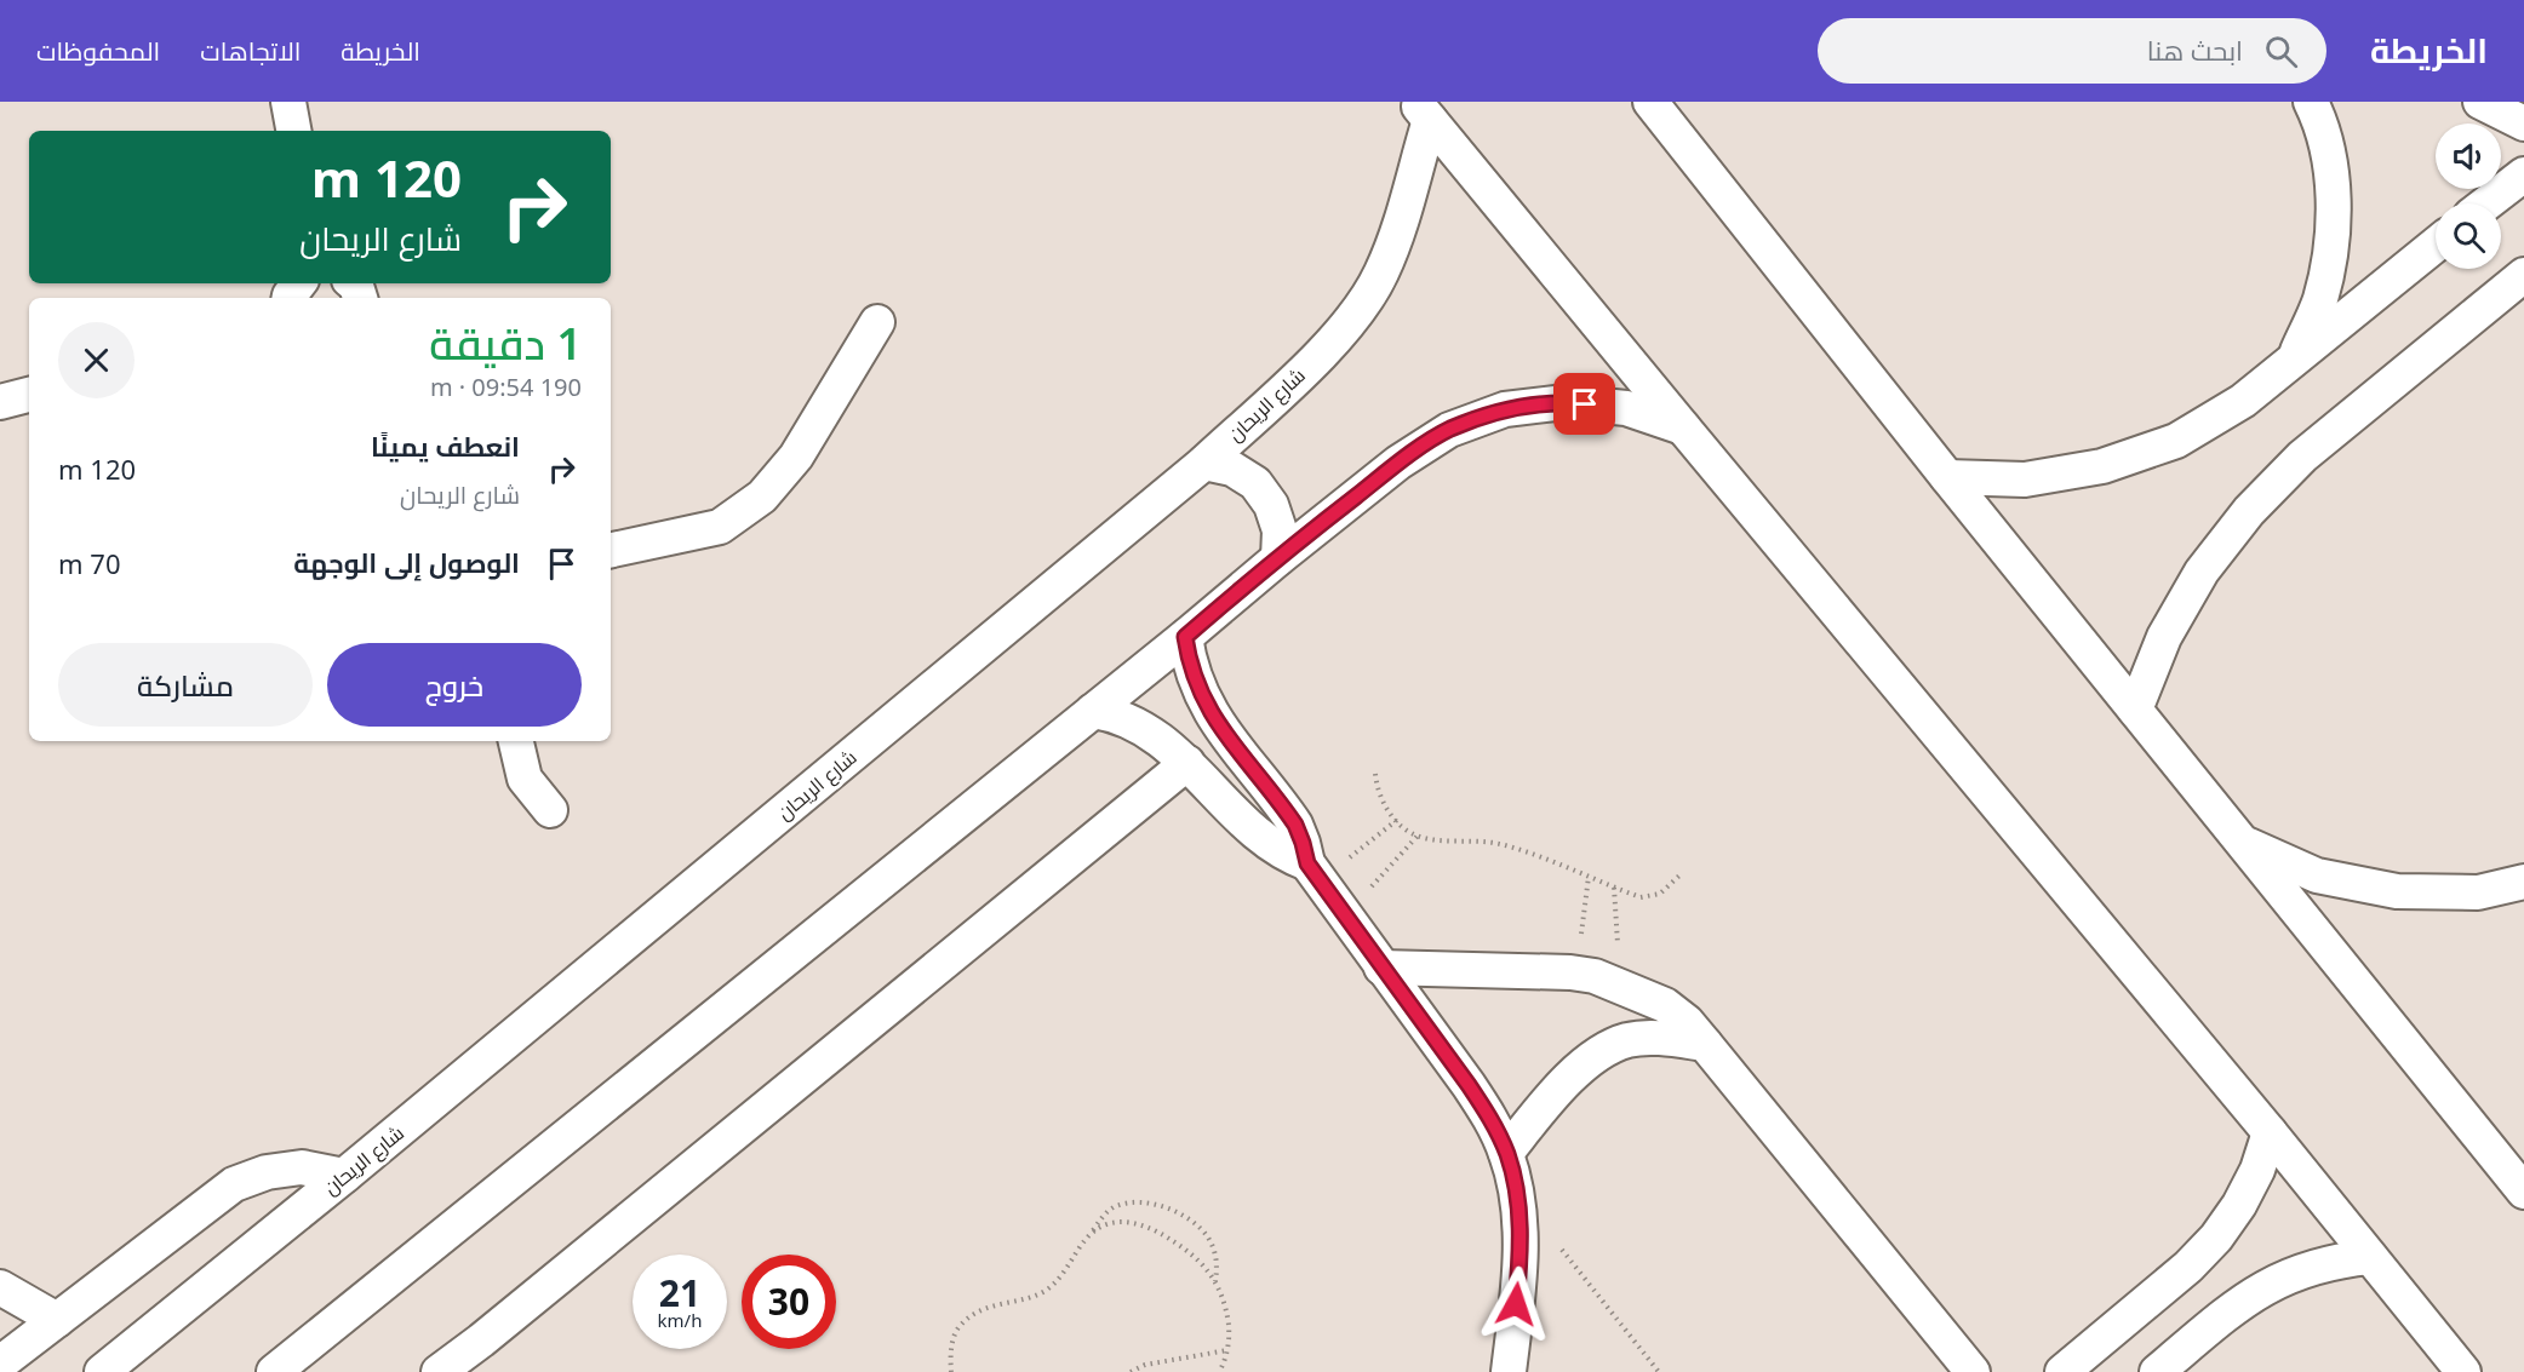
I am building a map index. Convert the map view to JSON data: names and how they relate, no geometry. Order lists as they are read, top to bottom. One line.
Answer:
{"streets":{"street":["شارع الريحان"]},"page":{"header":"الخريطة","search":"ابحث هنا","nav":["الخريطة","الاتجاهات","المحفوظات"],"turn":["120 m","شارع الريحان"],"heading":["1 دقيقة","190 m · 09:54"],"list":[{"name":"انعطف يمينًا","note":"شارع الريحان","value":"120 m"},{"name":"الوصول إلى الوجهة","value":"70 m"}],"buttons":["خروج","مشاركة"],"speed":"21 km/h","limit":"30"}}
